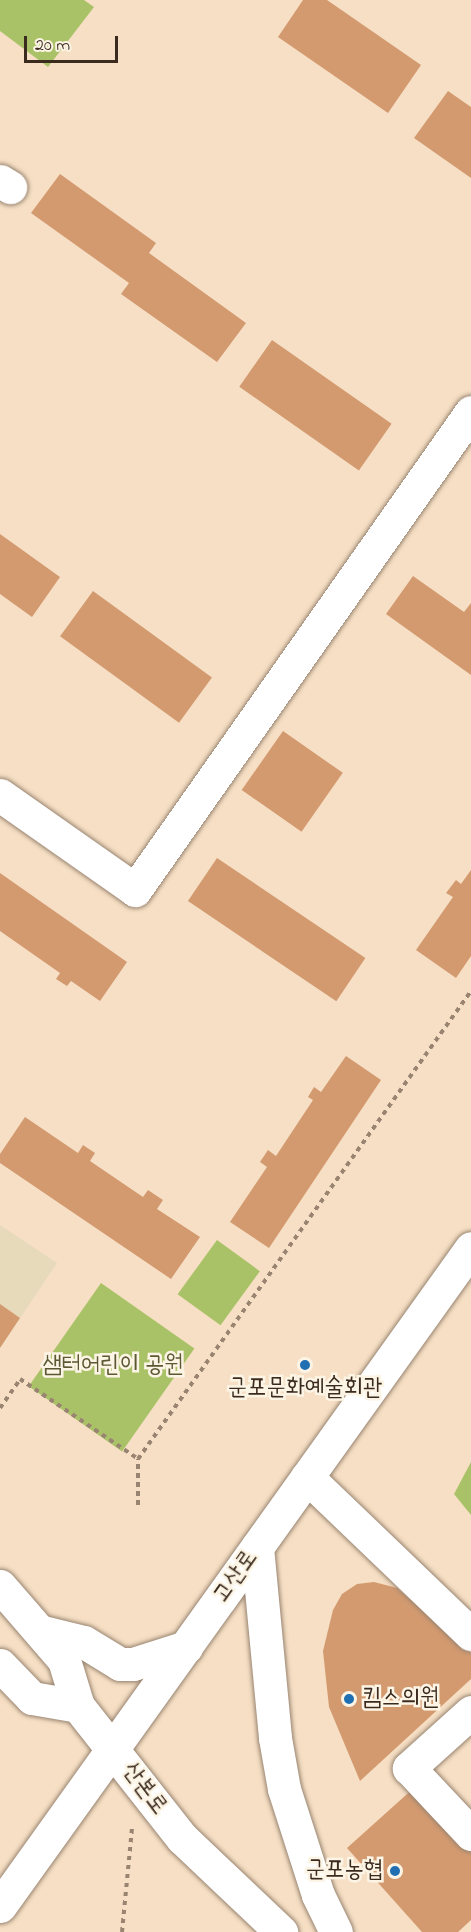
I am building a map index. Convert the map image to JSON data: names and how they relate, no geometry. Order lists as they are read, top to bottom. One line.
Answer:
{"streets":{"street":["고산로","산본로"]},"crossings":[["고산로","산본로"]],"parks":["샘터어린이 공원"],"places":["군포문화예술회관","킴스의원","군포농협"],"scale_bar":"20 m"}
